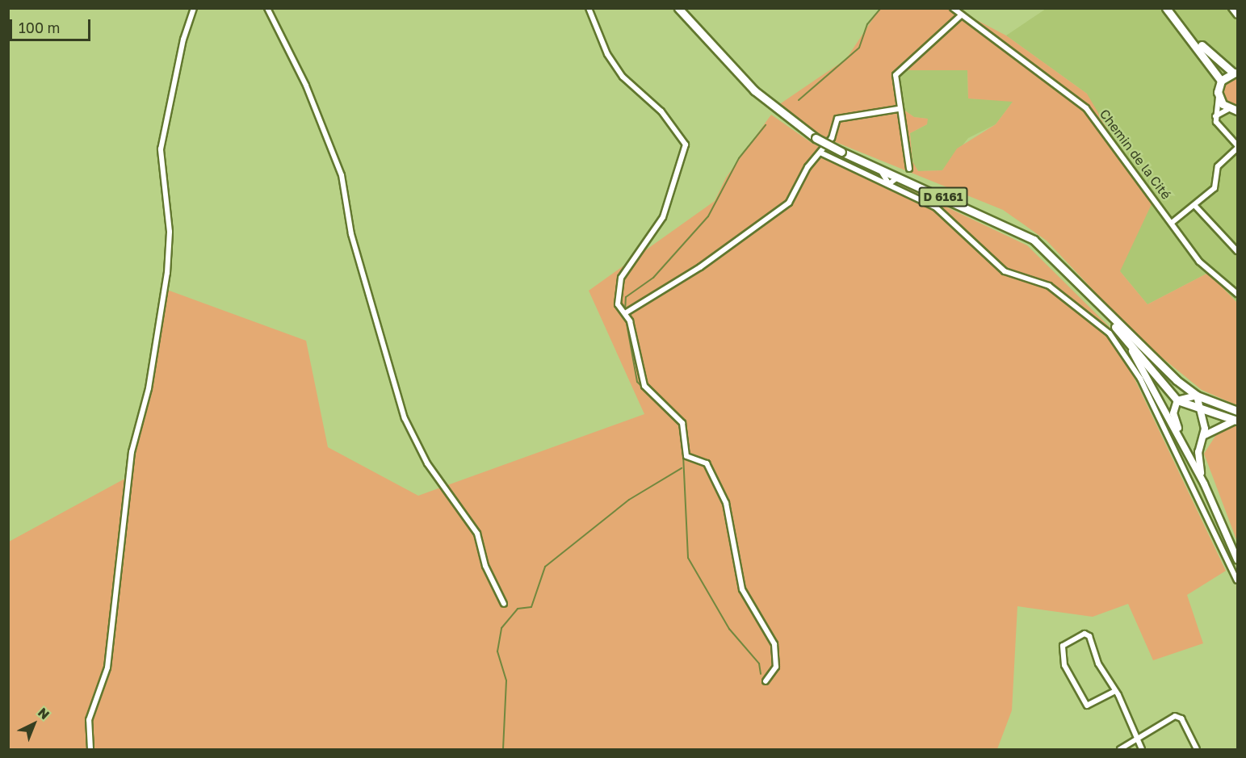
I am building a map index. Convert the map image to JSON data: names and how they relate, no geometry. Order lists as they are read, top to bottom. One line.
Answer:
{"streets":{"main road":["D 6161"],"street":["Chemin de la Cité"]},"scale_bar":"100 m","north":"top right"}
